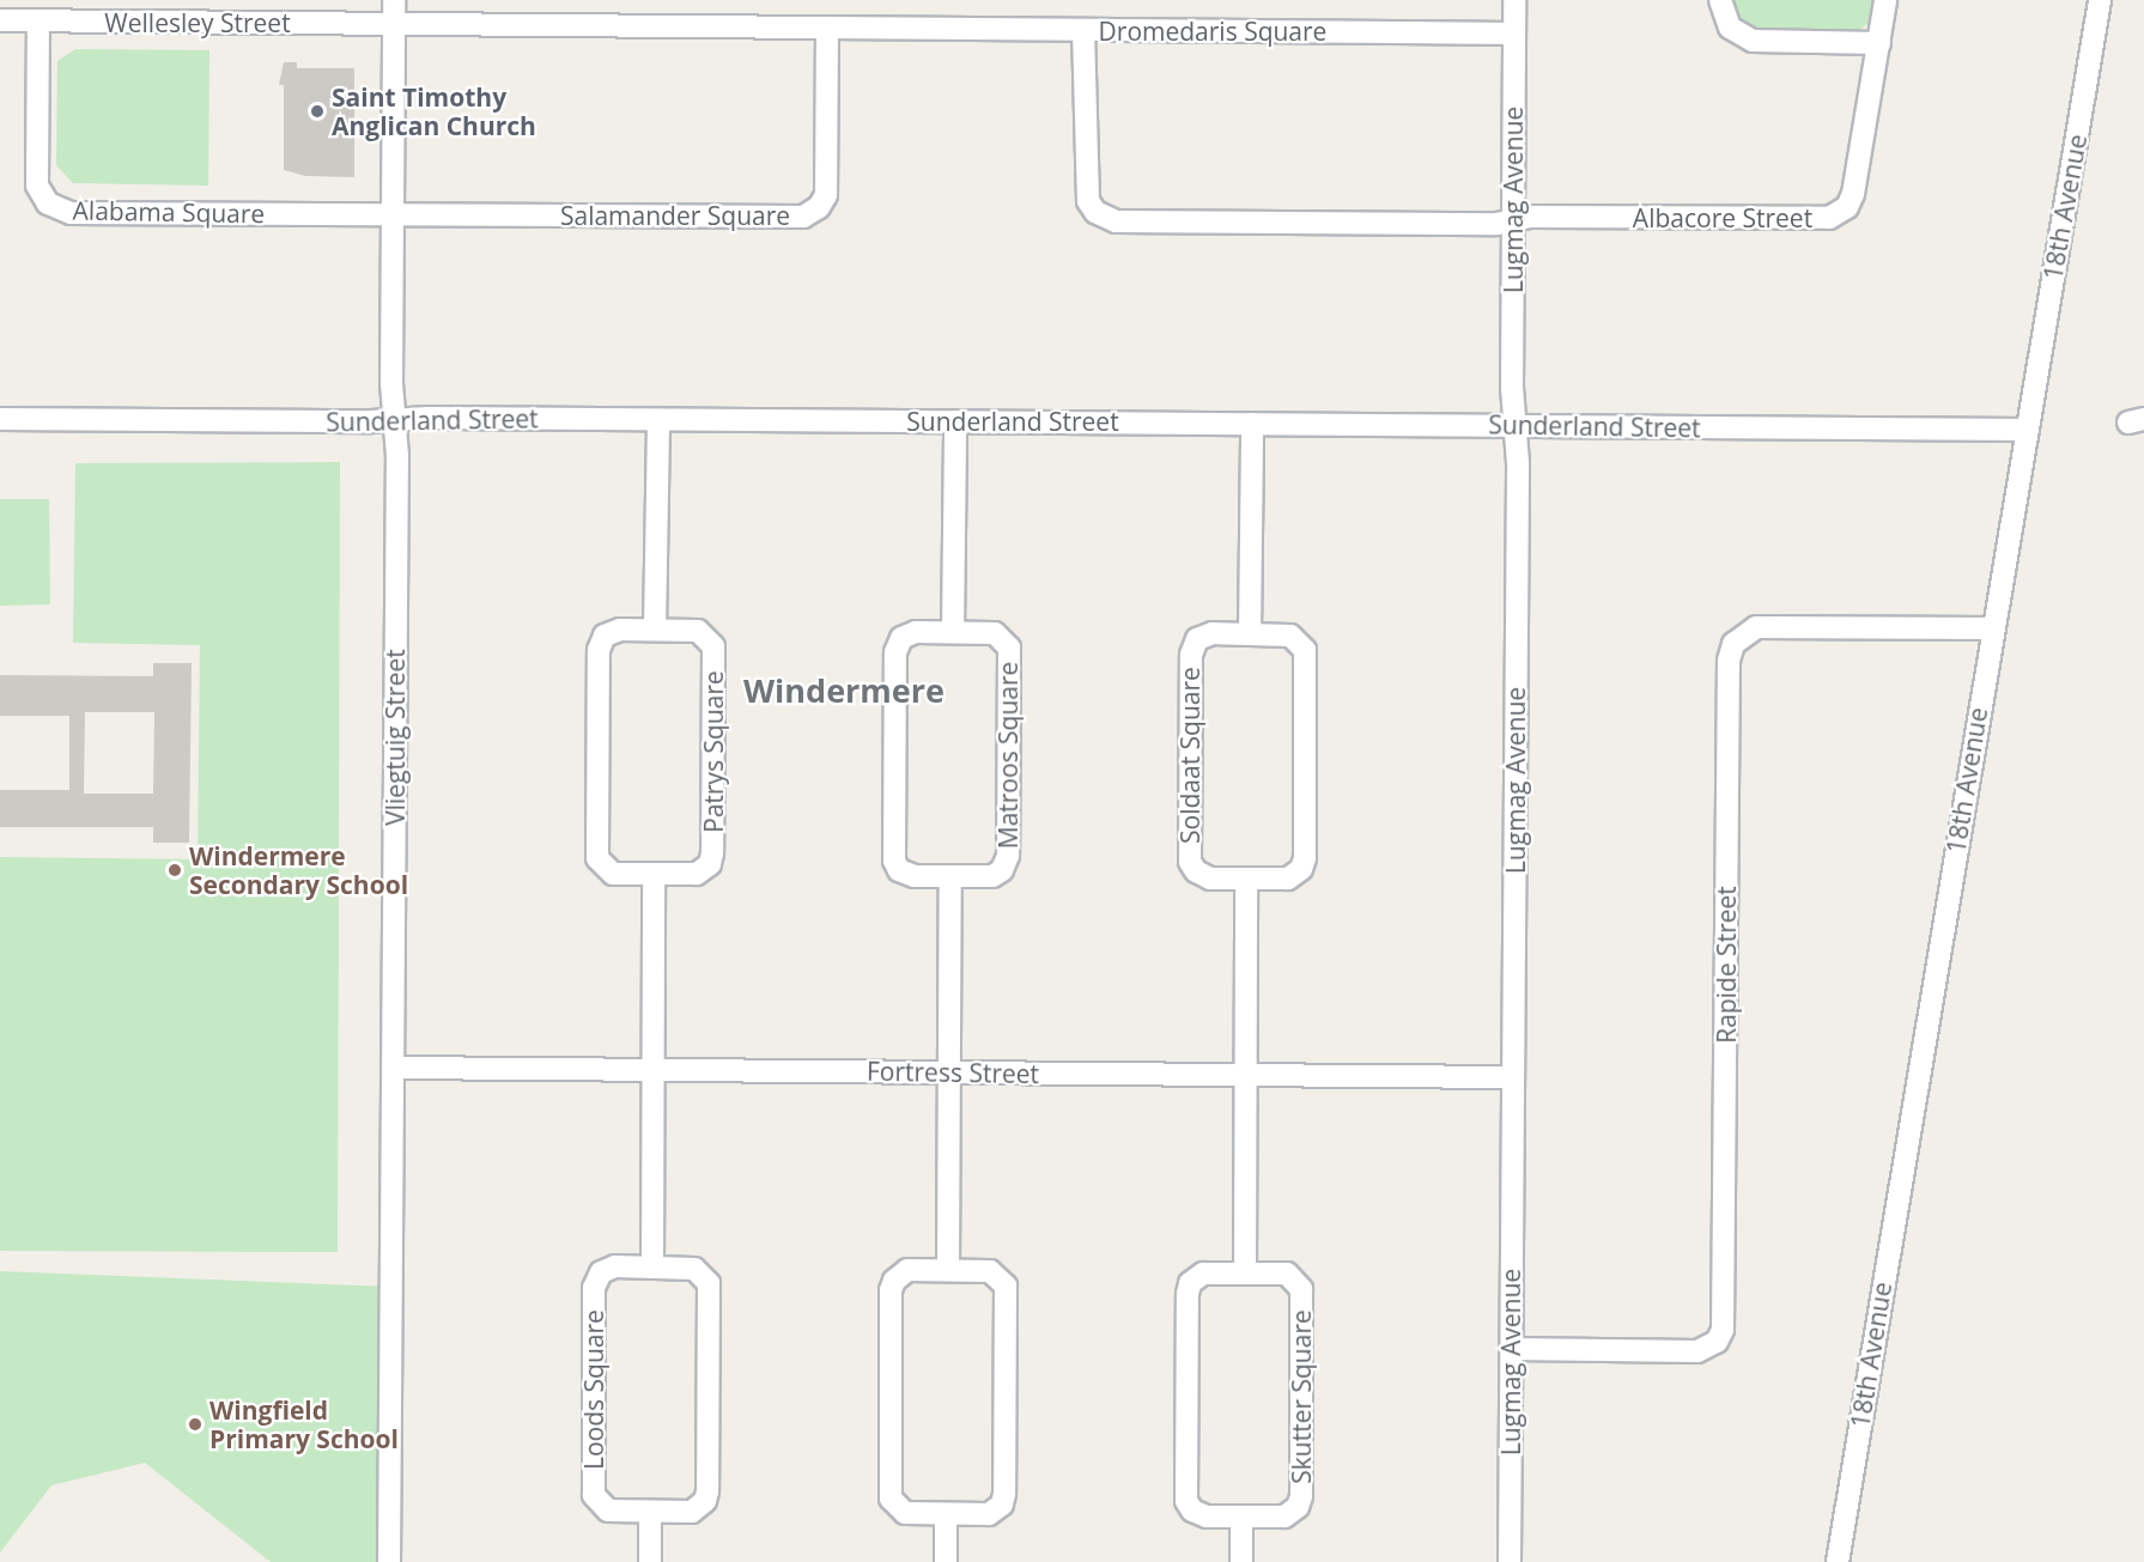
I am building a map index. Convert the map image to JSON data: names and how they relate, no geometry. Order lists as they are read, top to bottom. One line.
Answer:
{"streets":{"street":["Wellesley Street","Dromedaris Square","Lugmag Avenue","18th Avenue","Alabama Square","Salamander Square","Albacore Street","Sunderland Street","Vliegtuig Street","Patrys Square","Matroos Square","Soldaat Square","Rapide Street","Fortress Street","Loods Square","Skutter Square"]},"crossings":[["Wellesley Street","Alabama Square"],["Wellesley Street","Vliegtuig Street"],["Dromedaris Square","Lugmag Avenue"],["Dromedaris Square","Albacore Street"],["Lugmag Avenue","Albacore Street"],["Lugmag Avenue","Sunderland Street"],["Lugmag Avenue","Rapide Street"],["Lugmag Avenue","Fortress Street"],["18th Avenue","Sunderland Street"],["18th Avenue","Rapide Street"],["Alabama Square","Salamander Square"],["Alabama Square","Vliegtuig Street"],["Salamander Square","Vliegtuig Street"],["Sunderland Street","Vliegtuig Street"],["Vliegtuig Street","Fortress Street"]],"districts":["Windermere"],"places":["Saint Timothy Anglican Church","Windermere Secondary School","Wingfield Primary School"]}
